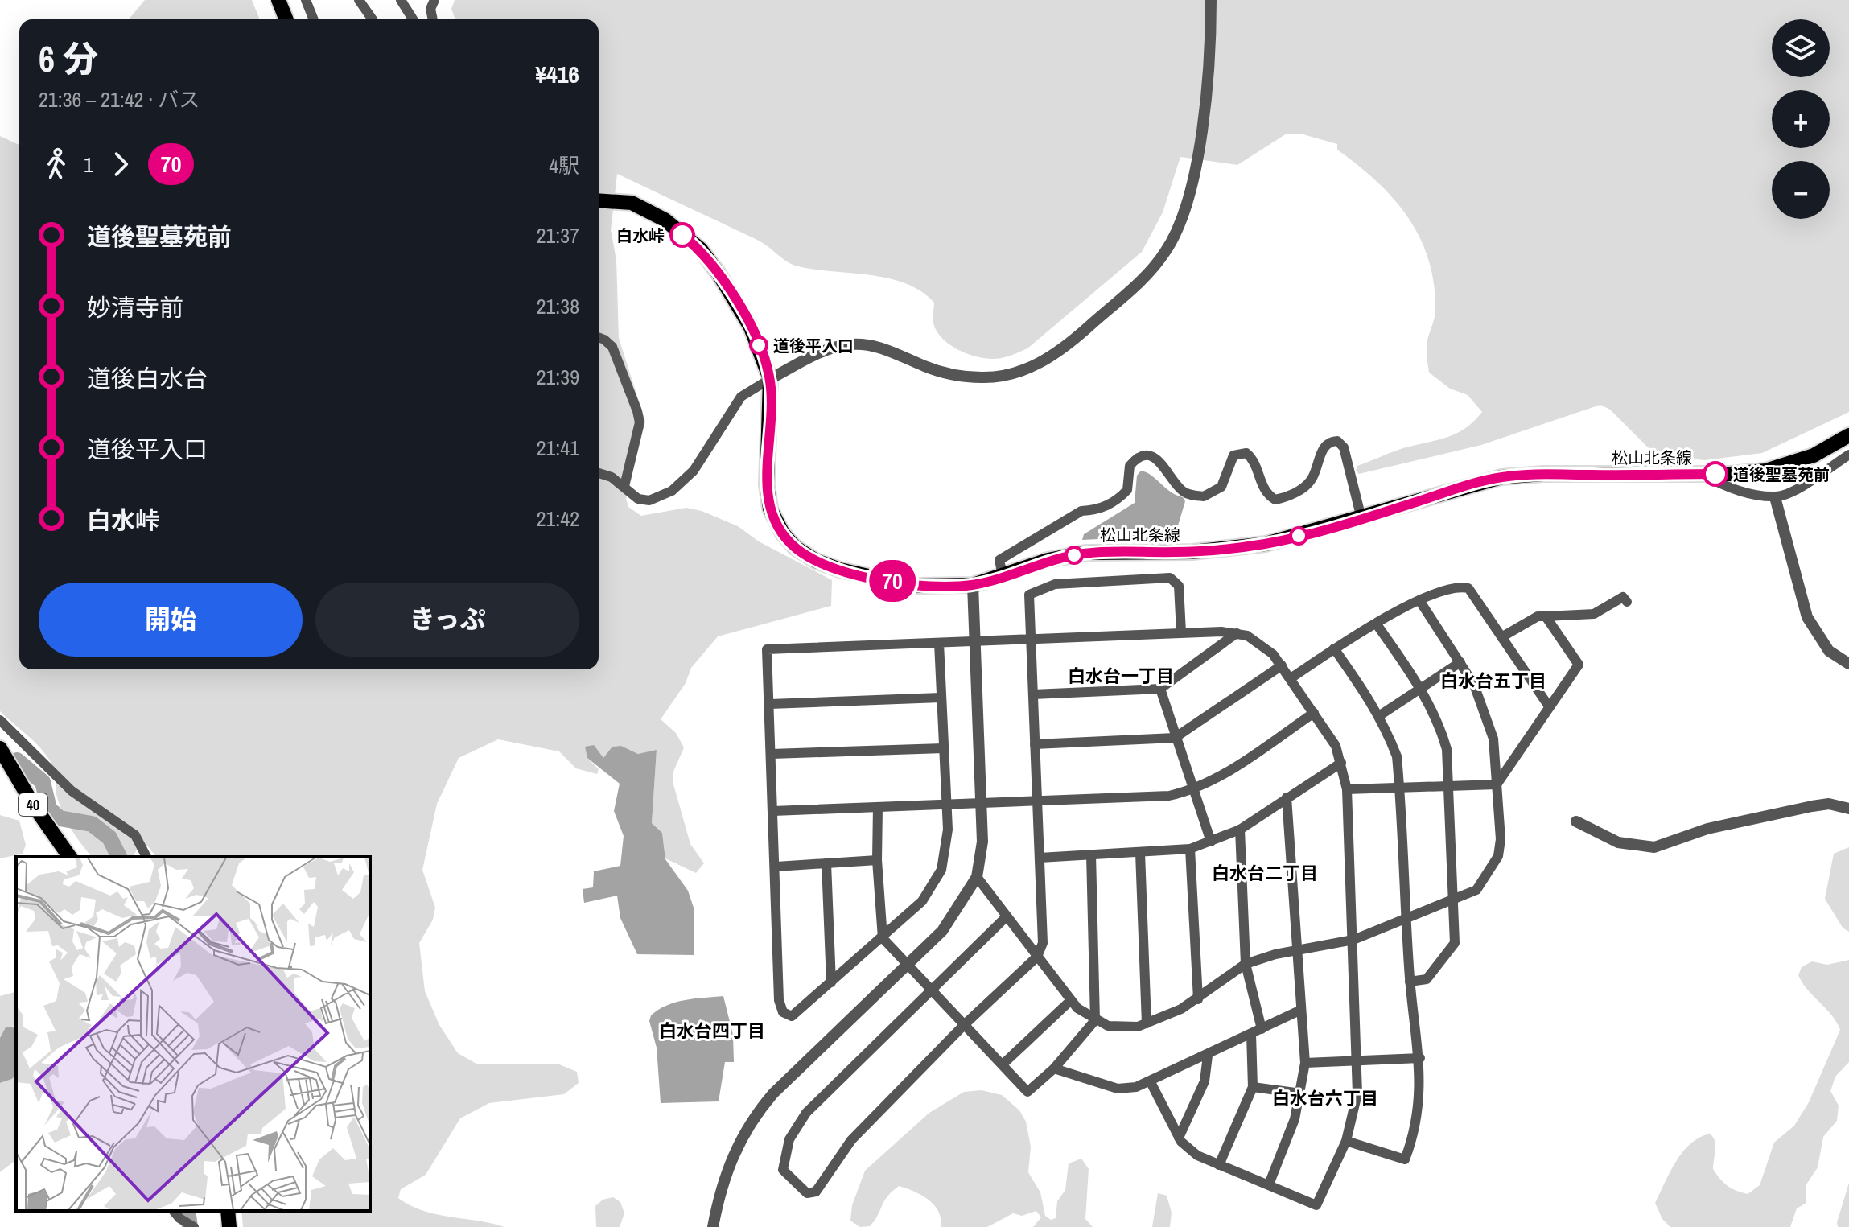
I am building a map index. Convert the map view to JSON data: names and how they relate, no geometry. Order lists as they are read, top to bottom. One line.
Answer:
{"streets":{"main road":["松山北条線","40"]},"districts":["白水台一丁目","白水台五丁目","白水台二丁目","白水台四丁目","白水台六丁目"],"places":["白水峠","道後平入口","道後聖墓苑前"],"lines":["bus line 70"],"page":{"on_map":"70","map_buttons":["+","−"],"heading":["6 分","21:36 – 21:42 · バス","¥416"],"legs":["1","70","4駅"],"list":[{"name":"道後聖墓苑前","value":"21:37"},{"name":"妙清寺前","value":"21:38"},{"name":"道後白水台","value":"21:39"},{"name":"道後平入口","value":"21:41"},{"name":"白水峠","value":"21:42"}],"buttons":["開始","きっぷ"]}}
